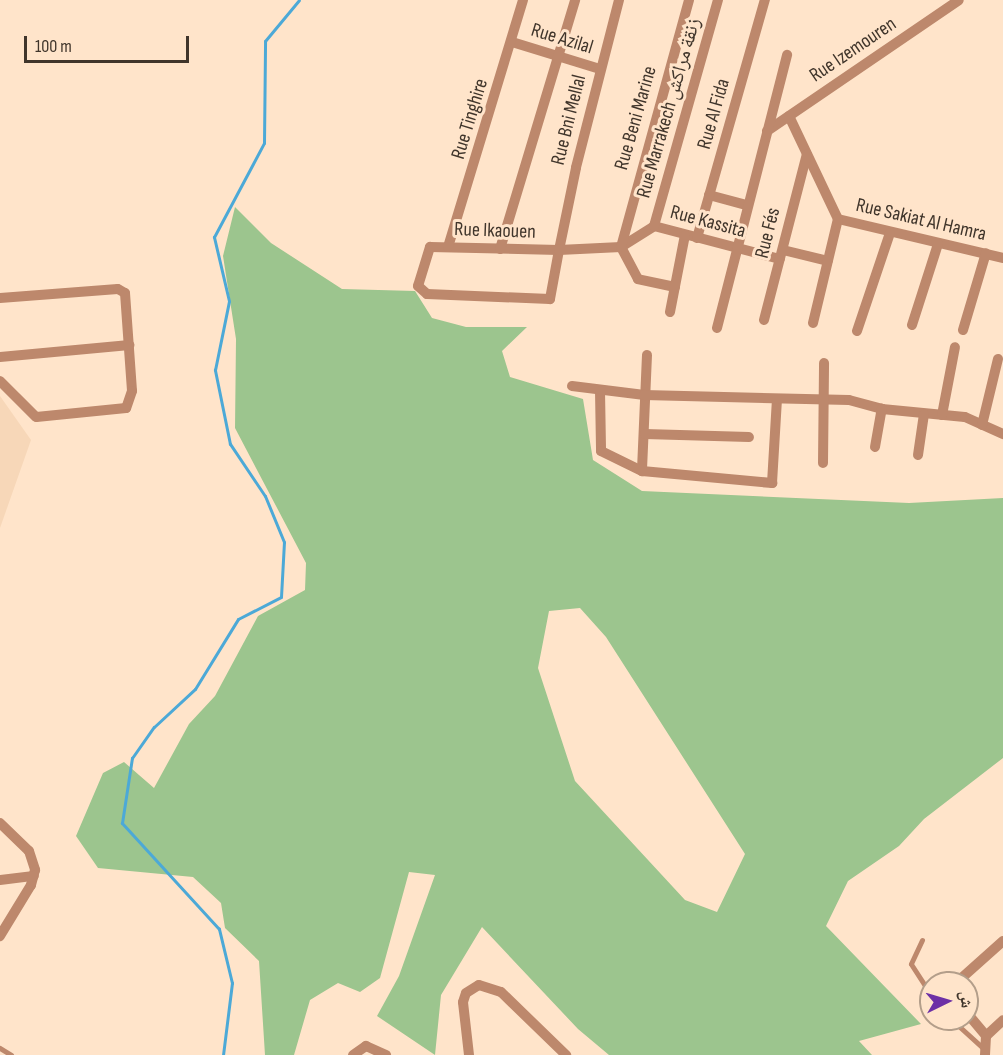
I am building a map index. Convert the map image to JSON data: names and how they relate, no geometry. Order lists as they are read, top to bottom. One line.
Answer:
{"streets":{"street":["Rue Azilal","Rue Izemouren","Rue Marrakech زنقة مراكش","Rue Al Fida","Rue Beni Marine","Rue Tinghire","Rue Bni Mellal","Rue Sakiat Al Hamra","Rue Kassita","Rue Ikaouen","Rue Fés"]},"crossings":[["Rue Azilal","Rue Tinghire"],["Rue Azilal","Rue Bni Mellal"],["Rue Izemouren","Rue Sakiat Al Hamra"],["Rue Marrakech زنقة مراكش","Rue Kassita"],["Rue Al Fida","Rue Kassita"],["Rue Beni Marine","Rue Kassita"],["Rue Tinghire","Rue Ikaouen"],["Rue Bni Mellal","Rue Kassita"],["Rue Bni Mellal","Rue Ikaouen"],["Rue Sakiat Al Hamra","Rue Fés"],["Rue Kassita","Rue Ikaouen"],["Rue Kassita","Rue Fés"]],"scale_bar":"100 m","north":"right"}
